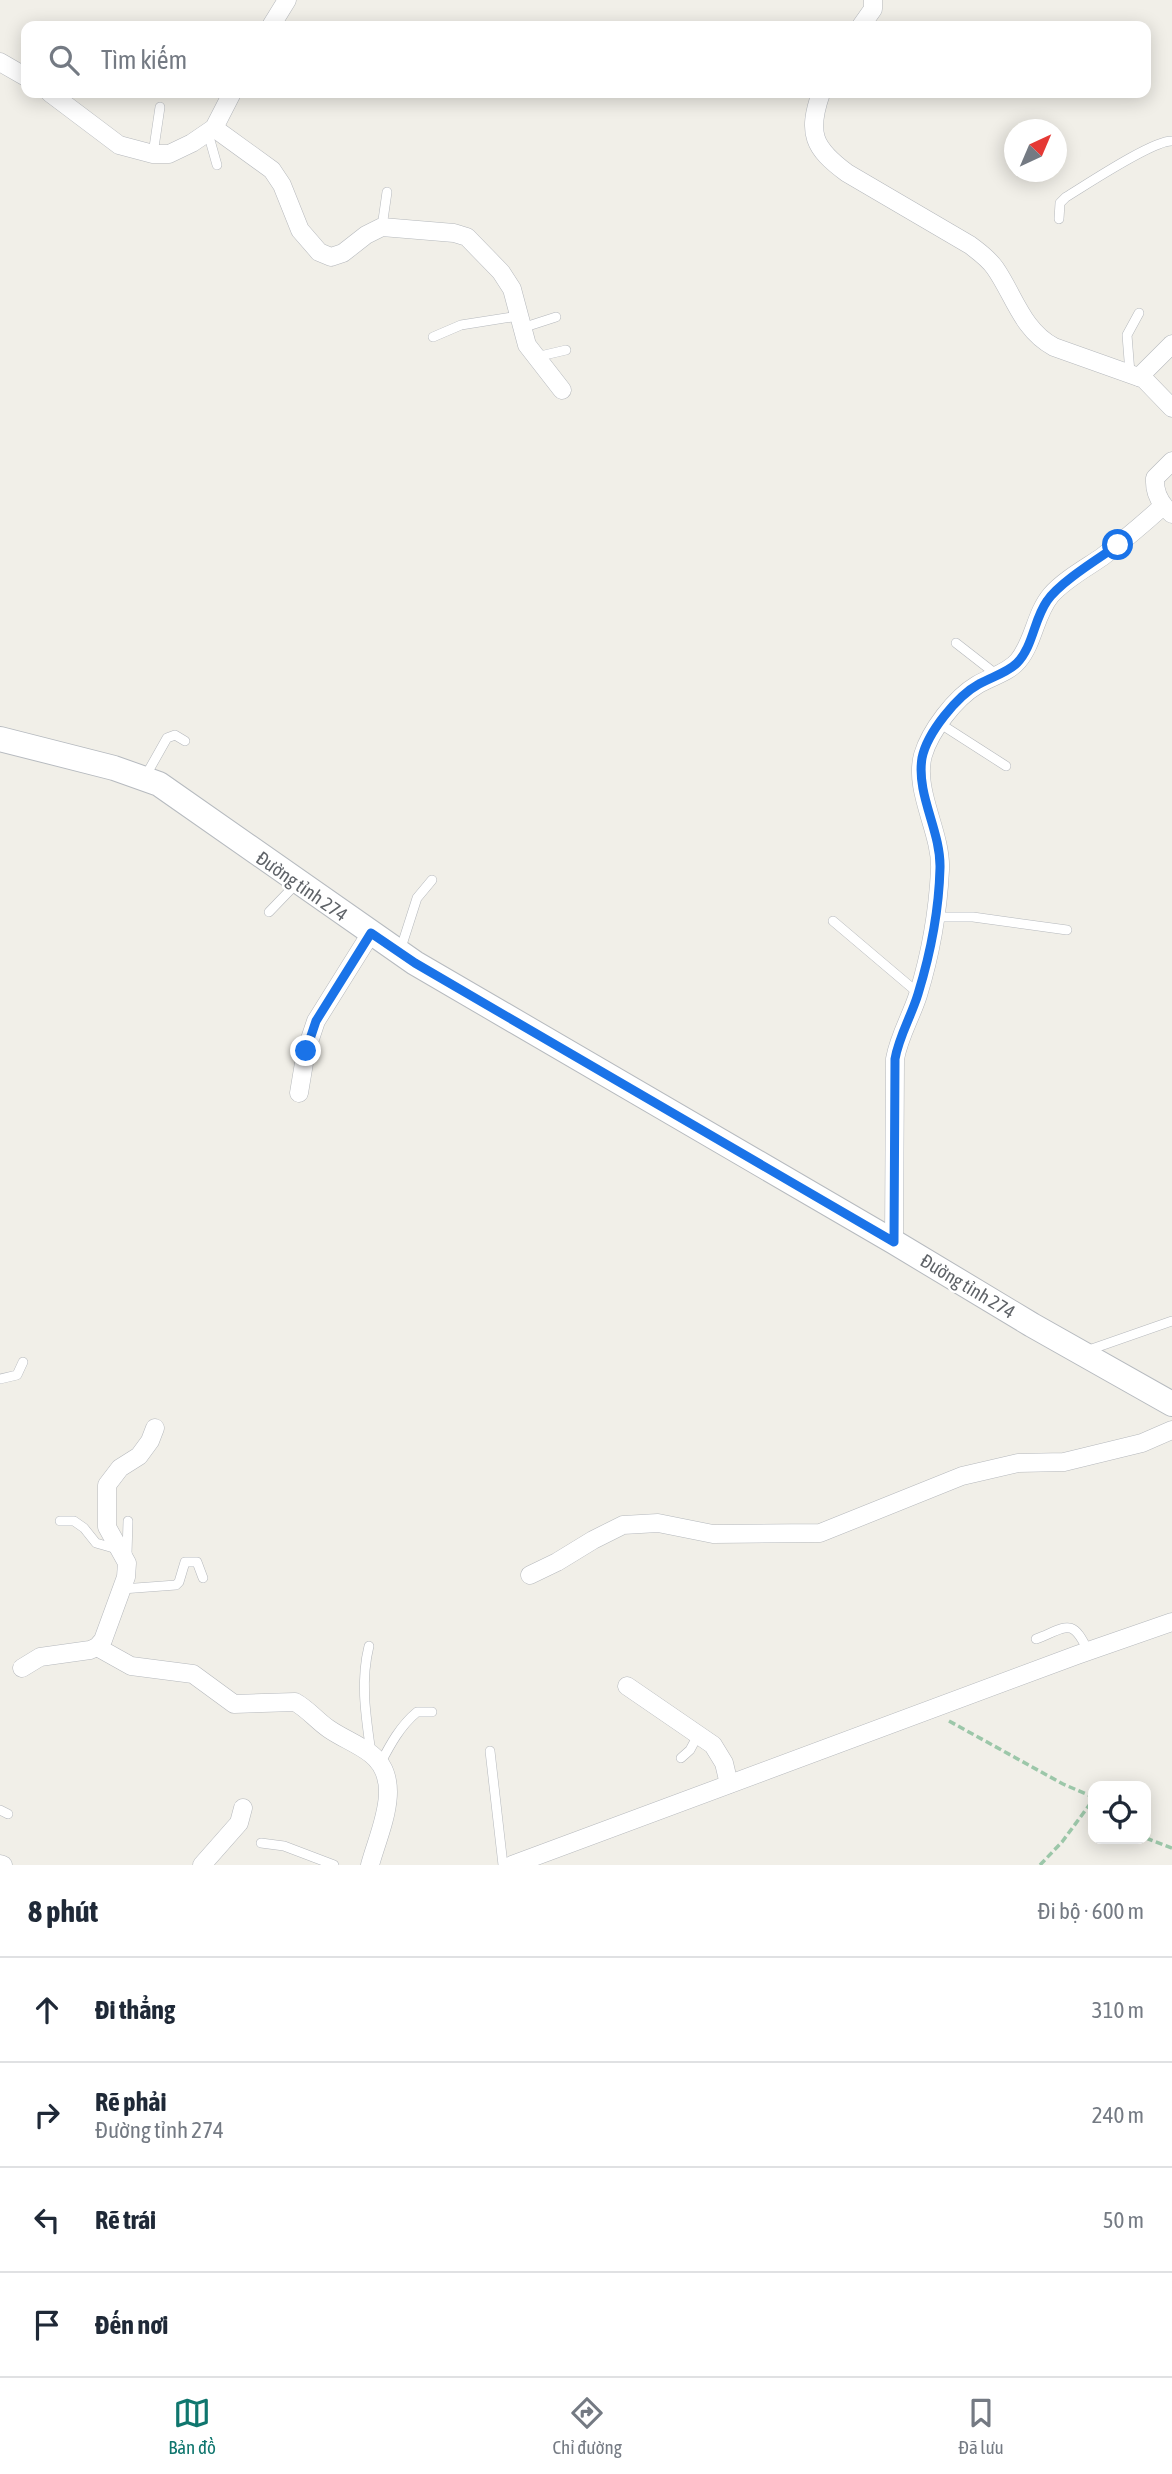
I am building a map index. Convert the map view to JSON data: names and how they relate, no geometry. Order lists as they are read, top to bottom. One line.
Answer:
{"streets":{"main road":["Đường tỉnh 274"]},"north":"top right","page":{"search":"Tìm kiếm","heading":["8 phút","Đi bộ · 600 m"],"list":[["Đi thẳng","310 m"],["Rẽ phải","Đường tỉnh 274","240 m"],["Rẽ trái","50 m"],"Đến nơi"],"nav":["Bản đồ","Chỉ đường","Đã lưu"]}}
